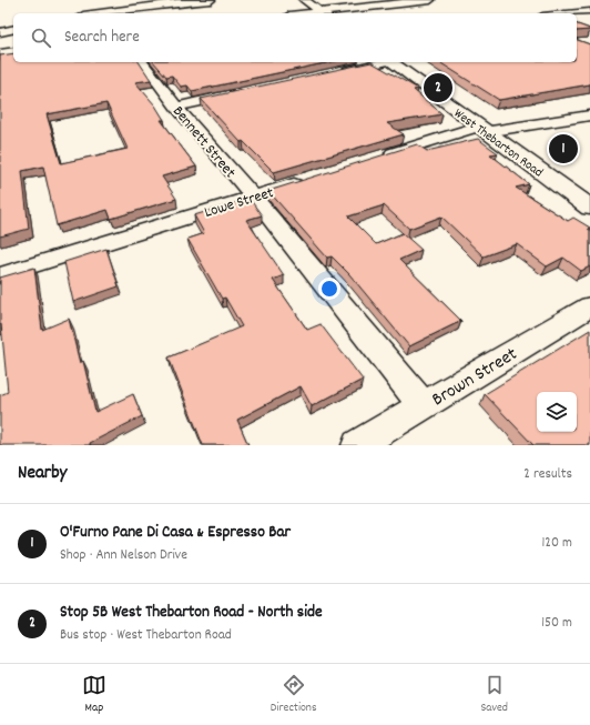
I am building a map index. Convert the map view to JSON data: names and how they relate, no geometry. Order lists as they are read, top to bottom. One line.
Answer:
{"streets":{"main road":["West Thebarton Road"],"street":["Bennett Street","Lowe Street","Brown Street"]},"crossings":[["Bennett Street","Lowe Street"],["Bennett Street","Brown Street"]],"page":{"search":"Search here","pins":["2","1"],"heading":["Nearby","2 results"],"list":[{"mark":"1","name":"O'Furno Pane Di Casa & Espresso Bar","note":"Shop · Ann Nelson Drive","value":"120 m"},{"mark":"2","name":"Stop 5B West Thebarton Road - North side","note":"Bus stop · West Thebarton Road","value":"150 m"}],"nav":["Map","Directions","Saved"]}}
